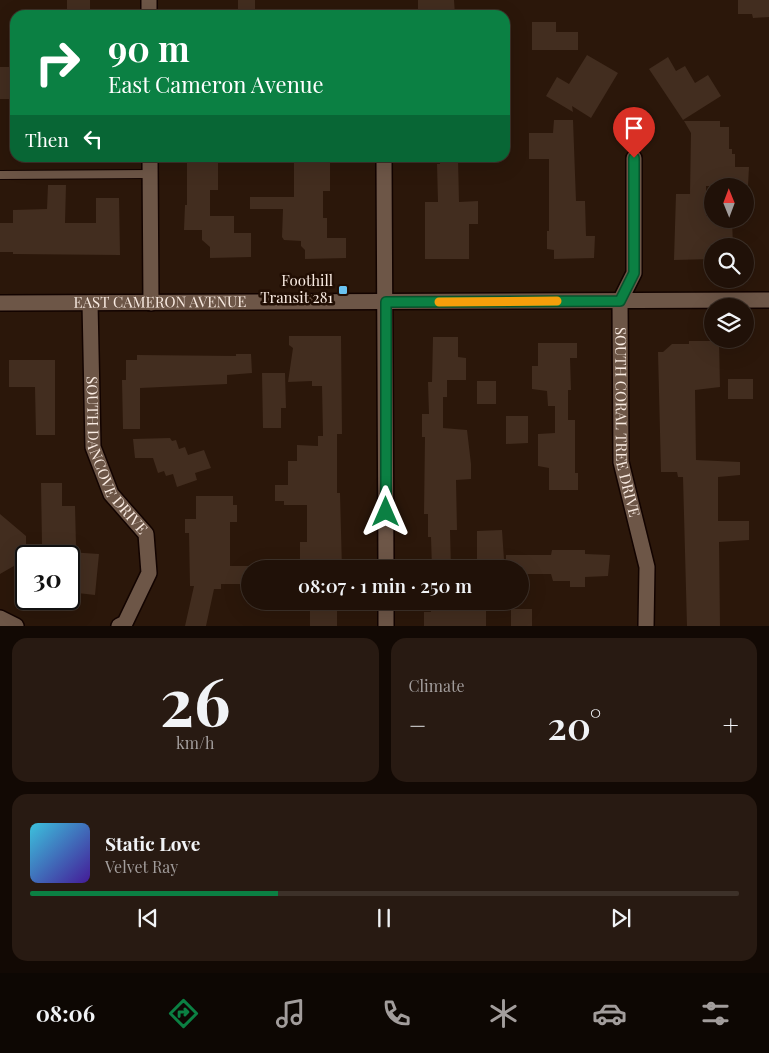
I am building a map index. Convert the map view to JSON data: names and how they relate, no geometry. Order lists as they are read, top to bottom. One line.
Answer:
{"streets":{"street":["EAST CAMERON AVENUE","SOUTH CORAL TREE DRIVE","SOUTH DANCOVE DRIVE"]},"crossings":[["EAST CAMERON AVENUE","SOUTH CORAL TREE DRIVE"],["EAST CAMERON AVENUE","SOUTH DANCOVE DRIVE"]],"places":{"transit":["Foothill Transit 281"]},"north":"top","page":{"turn":["90 m","East Cameron Avenue"],"then":"Then","limit":"30","trip":"08:07 · 1 min · 250 m","tile":[["26","km/h"],"Climate"],"heat":["−","20°","+"],"song":["Static Love","Velvet Ray"],"tabs":"08:06"}}
